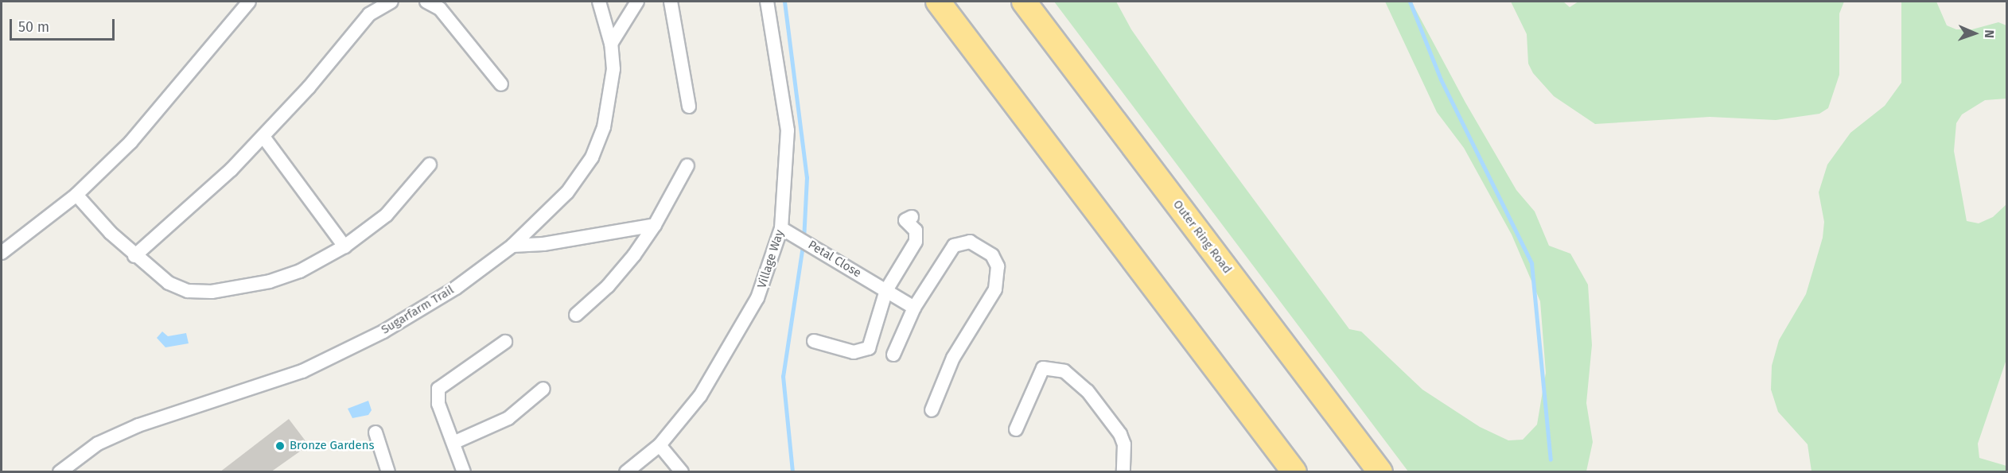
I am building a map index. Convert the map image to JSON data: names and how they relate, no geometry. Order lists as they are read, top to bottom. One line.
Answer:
{"streets":{"highway":["Outer Ring Road"],"street":["Village Way","Petal Close","Sugarfarm Trail"]},"crossings":[["Village Way","Petal Close"]],"places":["Bronze Gardens"],"scale_bar":"50 m","north":"right"}
